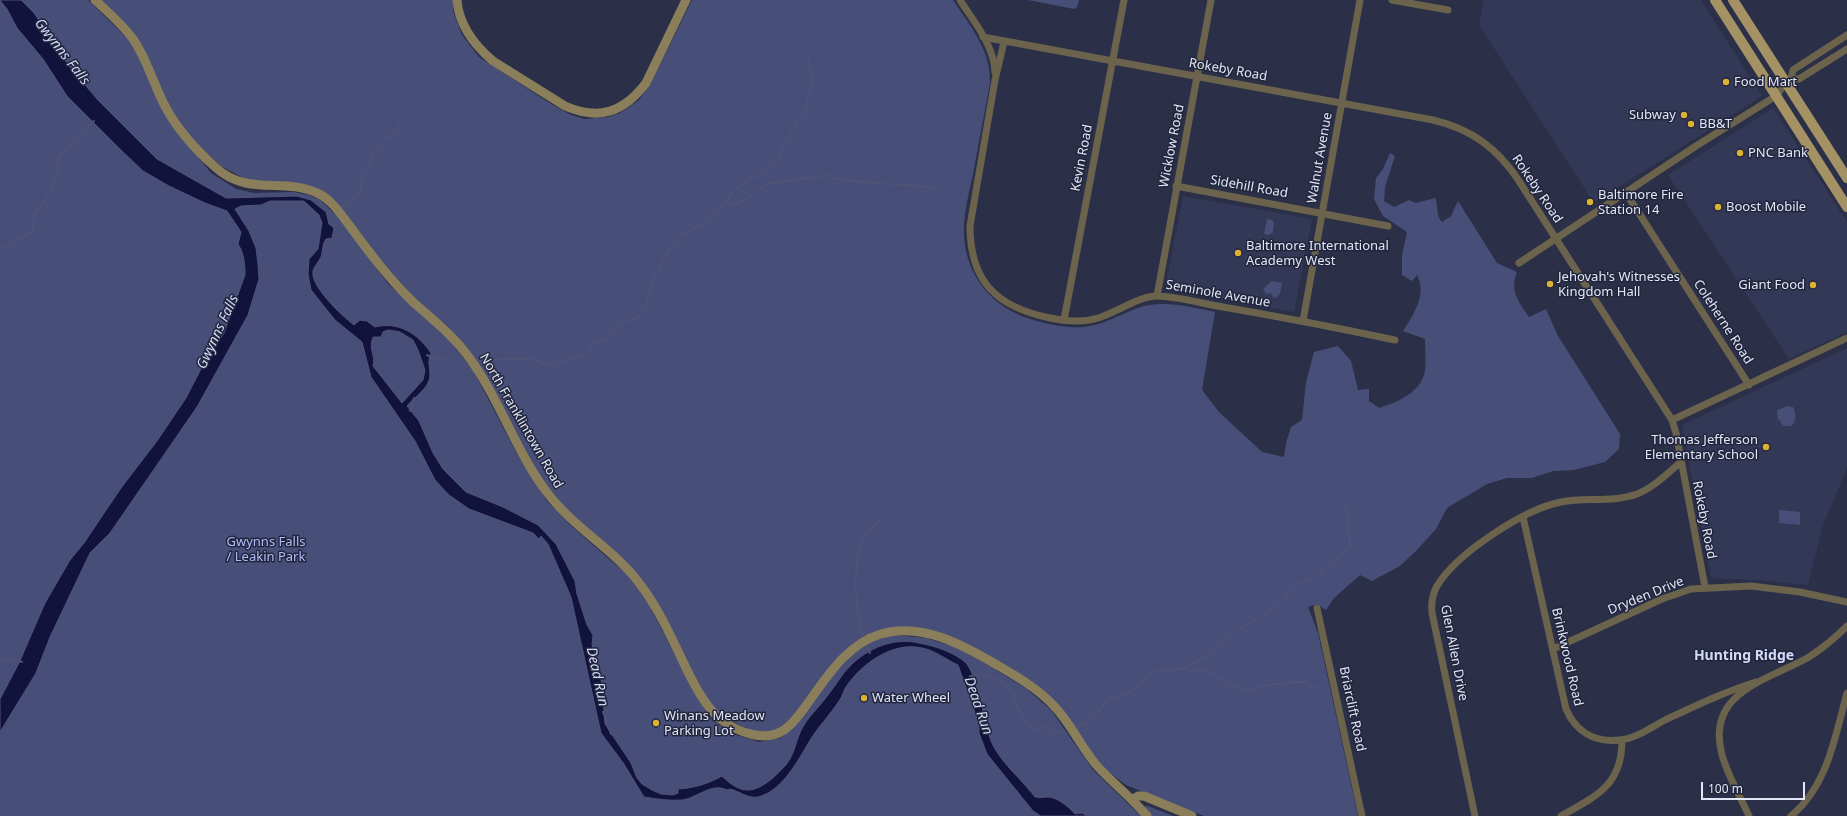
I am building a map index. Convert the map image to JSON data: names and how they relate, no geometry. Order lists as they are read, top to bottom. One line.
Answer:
{"streets":{"street":["Rokeby Road","Wicklow Road","Kevin Road","Walnut Avenue","Sidehill Road","Seminole Avenue","Coleherne Road","North Franklintown Road","Dryden Drive","Glen Allen Drive","Brinkwood Road","Briarclift Road"]},"crossings":[["Rokeby Road","Wicklow Road"],["Rokeby Road","Kevin Road"],["Rokeby Road","Walnut Avenue"],["Rokeby Road","Seminole Avenue"],["Rokeby Road","Dryden Drive"],["Rokeby Road","Glen Allen Drive"],["Wicklow Road","Sidehill Road"],["Wicklow Road","Seminole Avenue"],["Kevin Road","Seminole Avenue"],["Walnut Avenue","Sidehill Road"],["Walnut Avenue","Seminole Avenue"],["Dryden Drive","Brinkwood Road"],["Glen Allen Drive","Brinkwood Road"]],"districts":["Hunting Ridge"],"water":["Gwynns Falls","Dead Run"],"parks":["Gwynns Falls / Leakin Park"],"places":["Food Mart","Subway","BB&T","PNC Bank","Baltimore Fire Station 14","Boost Mobile","Baltimore International Academy West","Jehovah's Witnesses Kingdom Hall","Giant Food","Thomas Jefferson Elementary School","Water Wheel","Winans Meadow Parking Lot"],"scale_bar":"100 m"}
